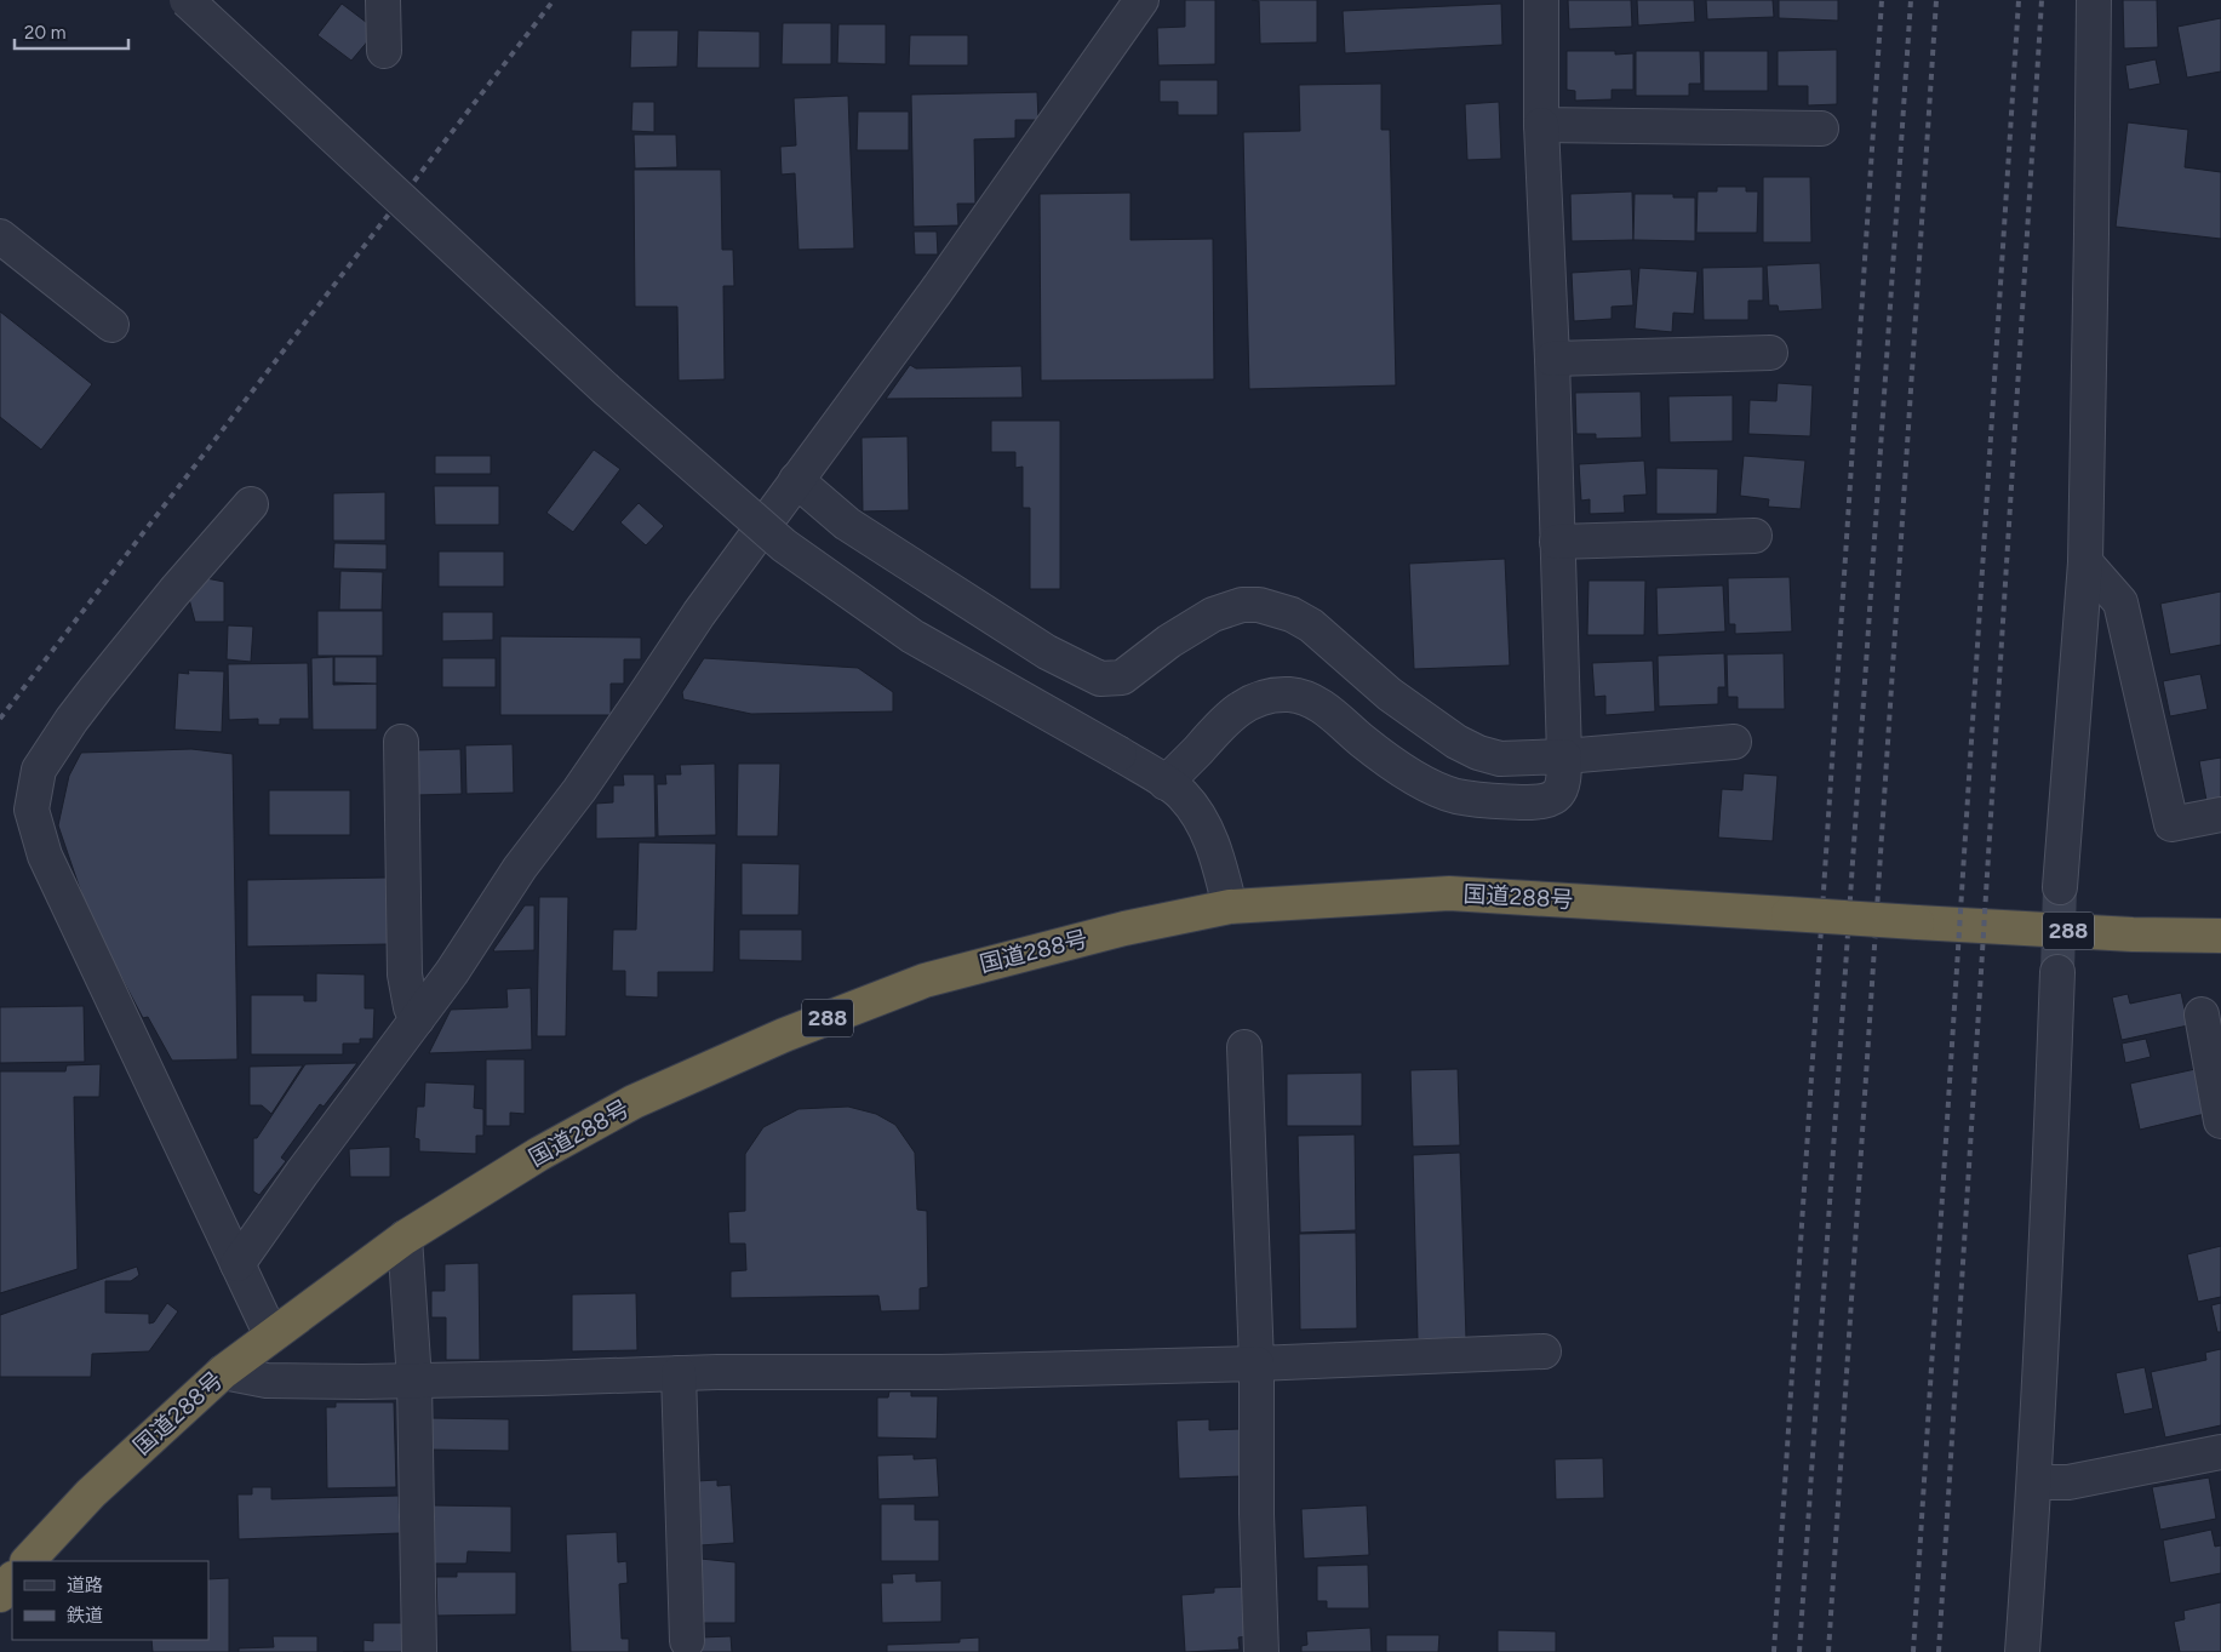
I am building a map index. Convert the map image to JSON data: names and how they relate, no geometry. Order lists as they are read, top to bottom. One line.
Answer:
{"streets":{"highway":["国道288号","288"]},"legend":["道路","鉄道"],"scale_bar":"20 m"}
